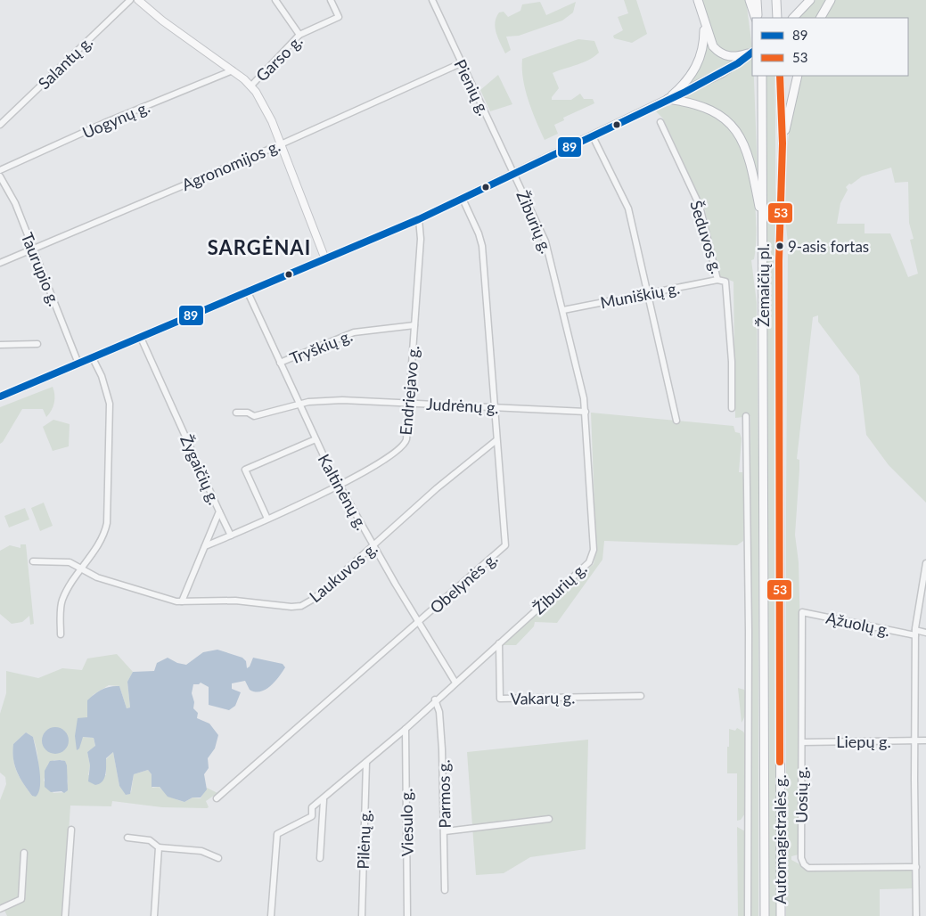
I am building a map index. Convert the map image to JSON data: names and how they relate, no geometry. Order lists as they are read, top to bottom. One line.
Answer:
{"streets":{"highway":["Žemaičių pl.","Automagistralės g."],"street":["Garso g.","Salantų g.","Pienių g.","Uogynų g.","Agronomijos g.","Žiburių g.","Šeduvos g.","Taurupio g.","Muniškių g.","Tryškių g.","Endriejavo g.","Judrėnų g.","Žygaičių g.","Kaltinėnų g.","Laukuvos g.","Obelynės g.","Ąžuolų g.","Vakarų g.","Liepų g.","Parmos g.","Uosių g.","Viesulo g.","Pilėnų g."]},"crossings":[["Pienių g.","Agronomijos g."],["Pienių g.","Žiburių g."],["Agronomijos g.","Taurupio g."],["Žiburių g.","Muniškių g."],["Žiburių g.","Judrėnų g."],["Žiburių g.","Kaltinėnų g."],["Žiburių g.","Vakarų g."],["Žiburių g.","Parmos g."],["Žiburių g.","Viesulo g."],["Žiburių g.","Pilėnų g."],["Šeduvos g.","Muniškių g."],["Žemaičių pl.","Automagistralės g."],["Tryškių g.","Endriejavo g."],["Tryškių g.","Kaltinėnų g."],["Endriejavo g.","Judrėnų g."],["Endriejavo g.","Žygaičių g."],["Endriejavo g.","Kaltinėnų g."],["Judrėnų g.","Kaltinėnų g."],["Judrėnų g.","Obelynės g."],["Žygaičių g.","Laukuvos g."],["Kaltinėnų g.","Laukuvos g."],["Kaltinėnų g.","Obelynės g."],["Laukuvos g.","Obelynės g."],["Ąžuolų g.","Uosių g."],["Liepų g.","Uosių g."]],"districts":["SARGĖNAI"],"places":["9-asis fortas"],"lines":["transit line 89","transit line 53"],"legend":["89","53"]}
